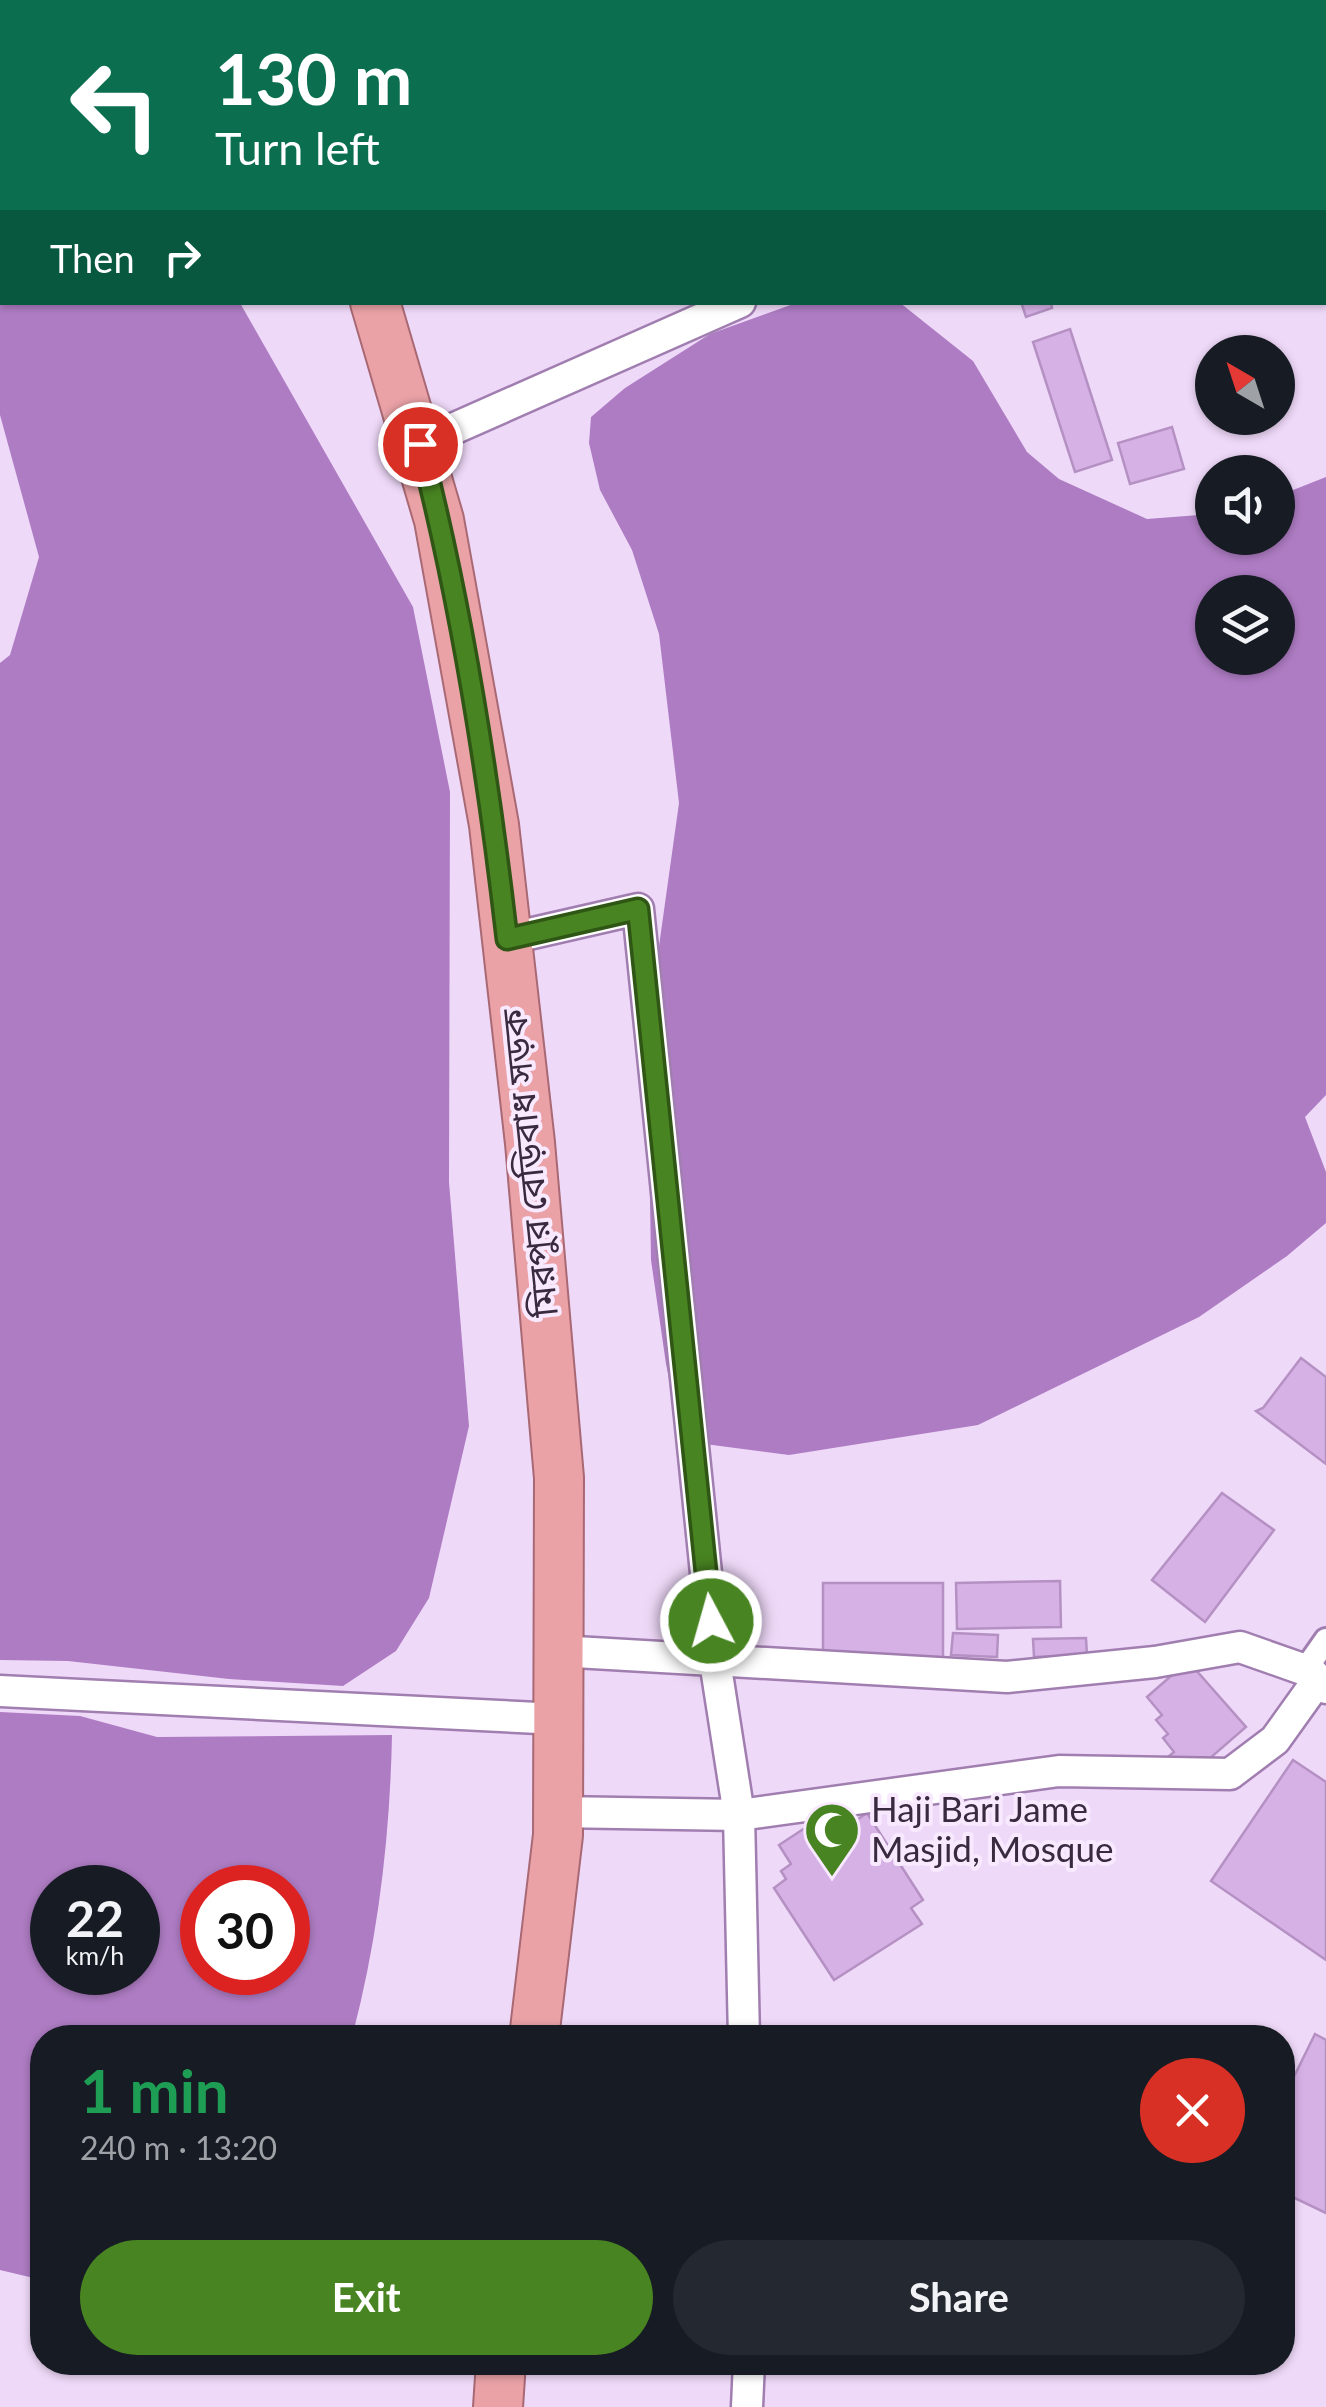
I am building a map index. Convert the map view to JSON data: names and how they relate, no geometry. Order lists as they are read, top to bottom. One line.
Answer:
{"streets":{"highway":["মিরপুর বেড়িবাধ সড়ক"]},"places":{"mosque":["Haji Bari Jame Masjid, Mosque"]},"north":"top left","page":{"turn":["130 m","Turn left"],"then":"Then","speed":"22 km/h","limit":"30","heading":["1 min","240 m · 13:20"],"buttons":["Exit","Share"]}}
